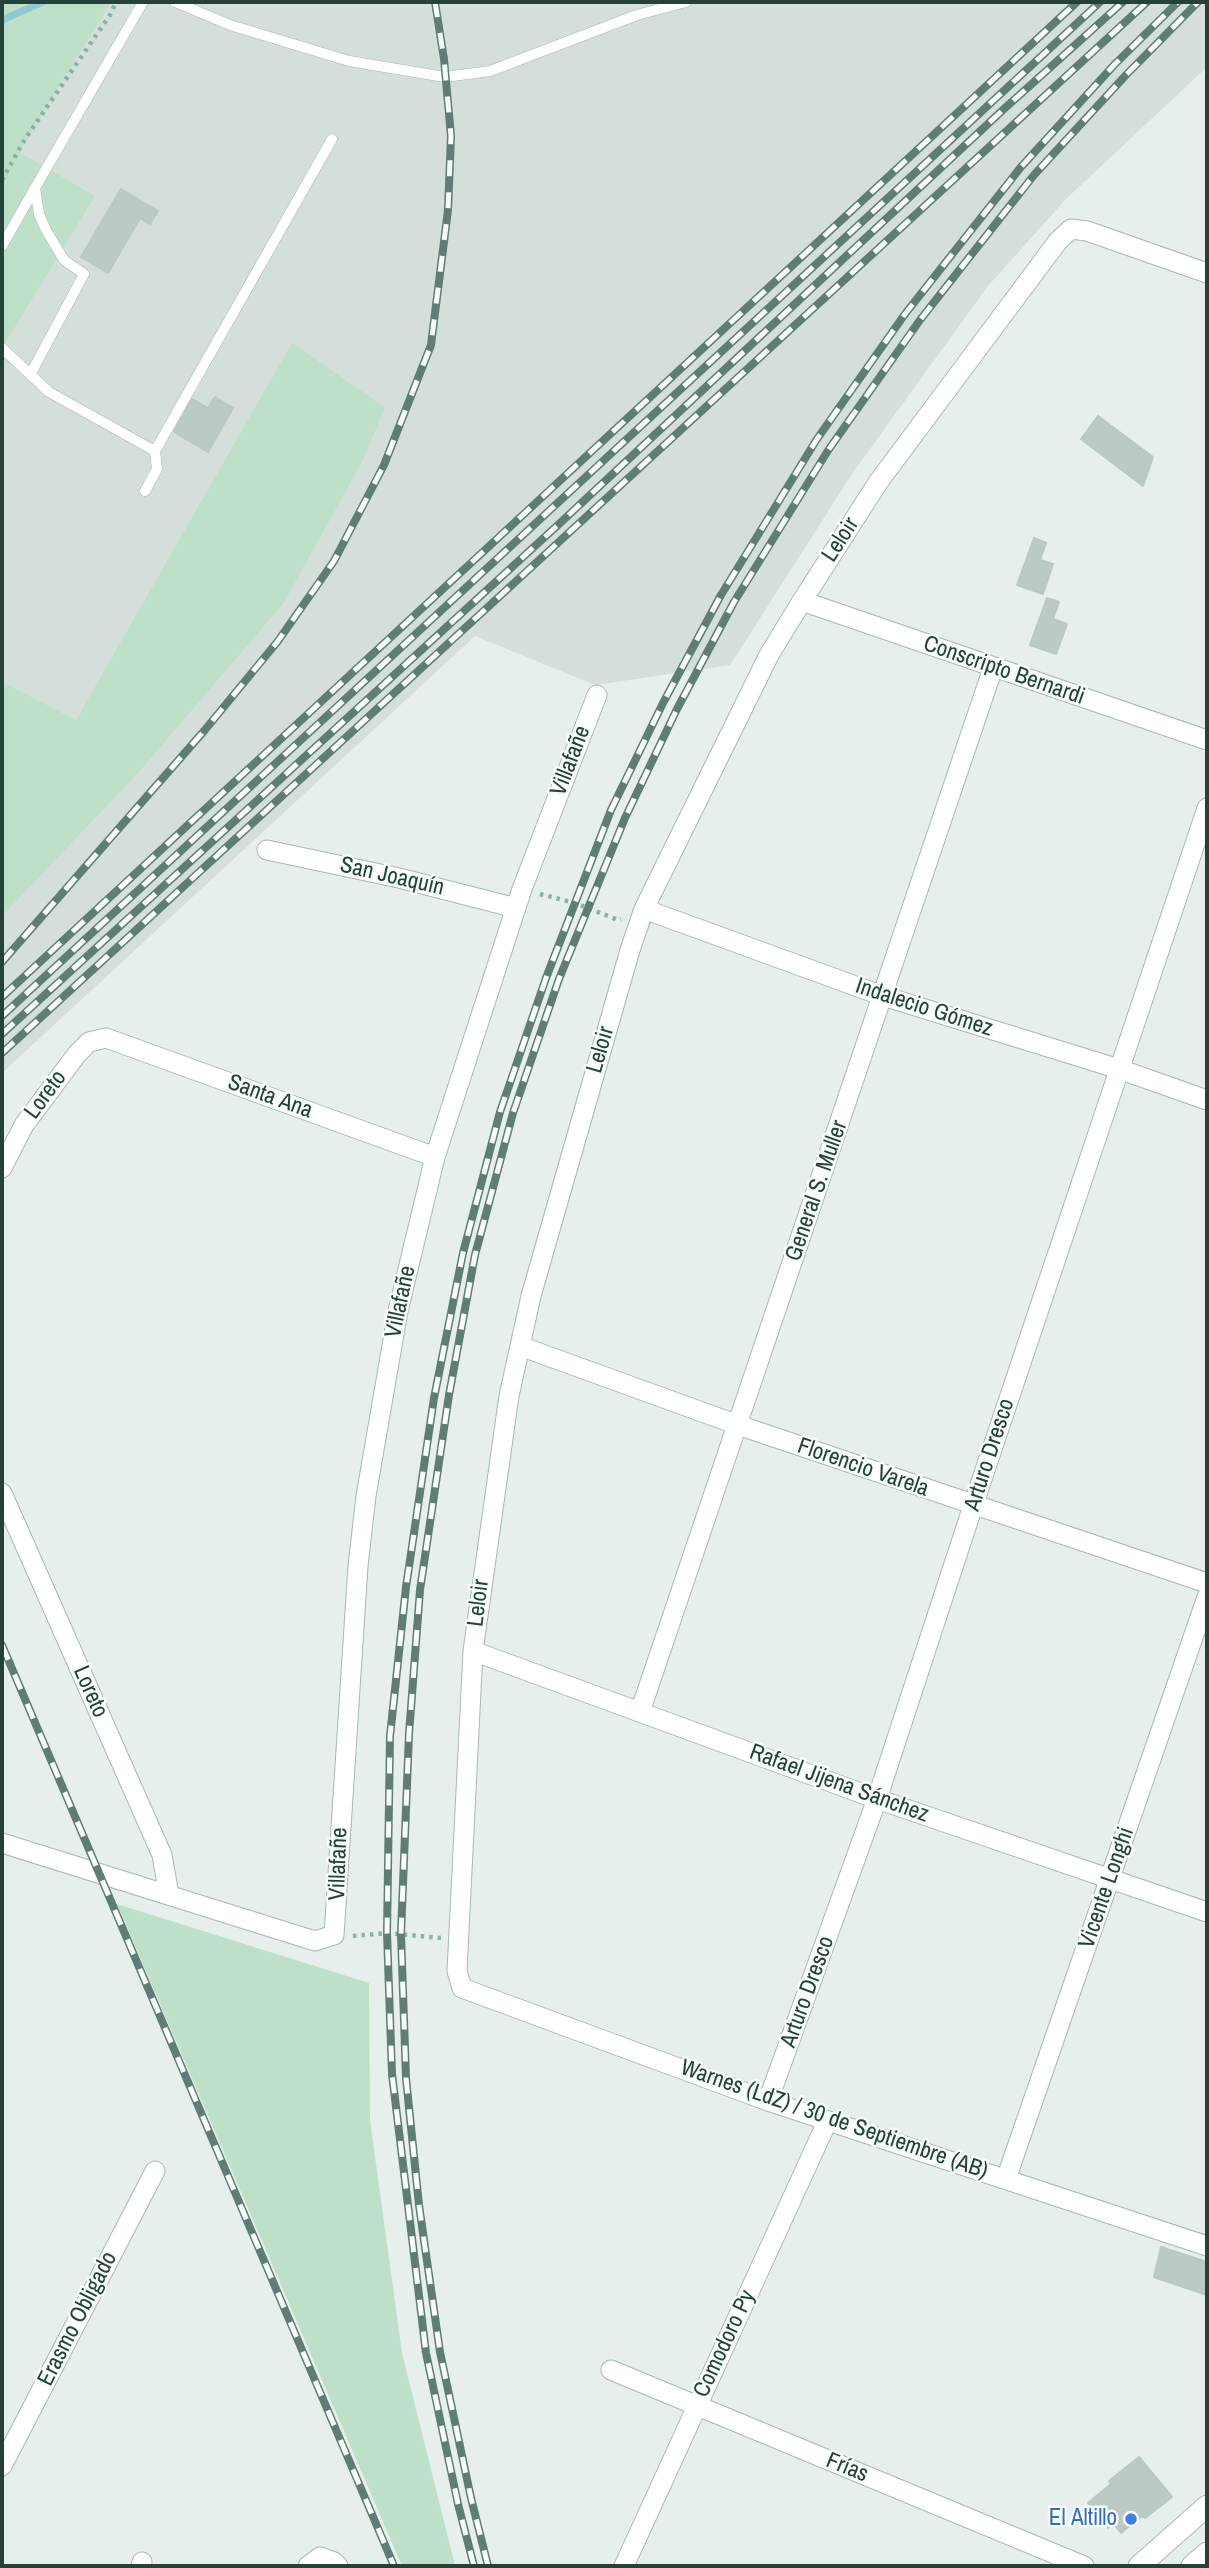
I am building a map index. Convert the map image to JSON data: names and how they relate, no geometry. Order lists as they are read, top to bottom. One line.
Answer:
{"streets":{"street":["Leloir","Conscripto Bernardi","Villafañe","San Joaquín","Indalecio Gómez","Loreto","Santa Ana","General S. Muller","Arturo Dresco","Florencio Varela","Rafael Jijena Sánchez","Vicente Longhi","Warnes (LdZ) / 30 de Septiembre (AB)","Erasmo Obligado","Comodoro Py","Frías"]},"crossings":[["Leloir","Conscripto Bernardi"],["Leloir","Indalecio Gómez"],["Leloir","Florencio Varela"],["Leloir","Rafael Jijena Sánchez"],["Leloir","Warnes (LdZ) / 30 de Septiembre (AB)"],["Conscripto Bernardi","General S. Muller"],["Villafañe","San Joaquín"],["Villafañe","Santa Ana"],["Indalecio Gómez","General S. Muller"],["Indalecio Gómez","Arturo Dresco"],["Loreto","Santa Ana"],["General S. Muller","Florencio Varela"],["General S. Muller","Rafael Jijena Sánchez"],["Arturo Dresco","Florencio Varela"],["Arturo Dresco","Rafael Jijena Sánchez"],["Arturo Dresco","Warnes (LdZ) / 30 de Septiembre (AB)"],["Rafael Jijena Sánchez","Vicente Longhi"],["Vicente Longhi","Warnes (LdZ) / 30 de Septiembre (AB)"],["Warnes (LdZ) / 30 de Septiembre (AB)","Comodoro Py"],["Comodoro Py","Frías"]],"places":["El Altillo"]}
